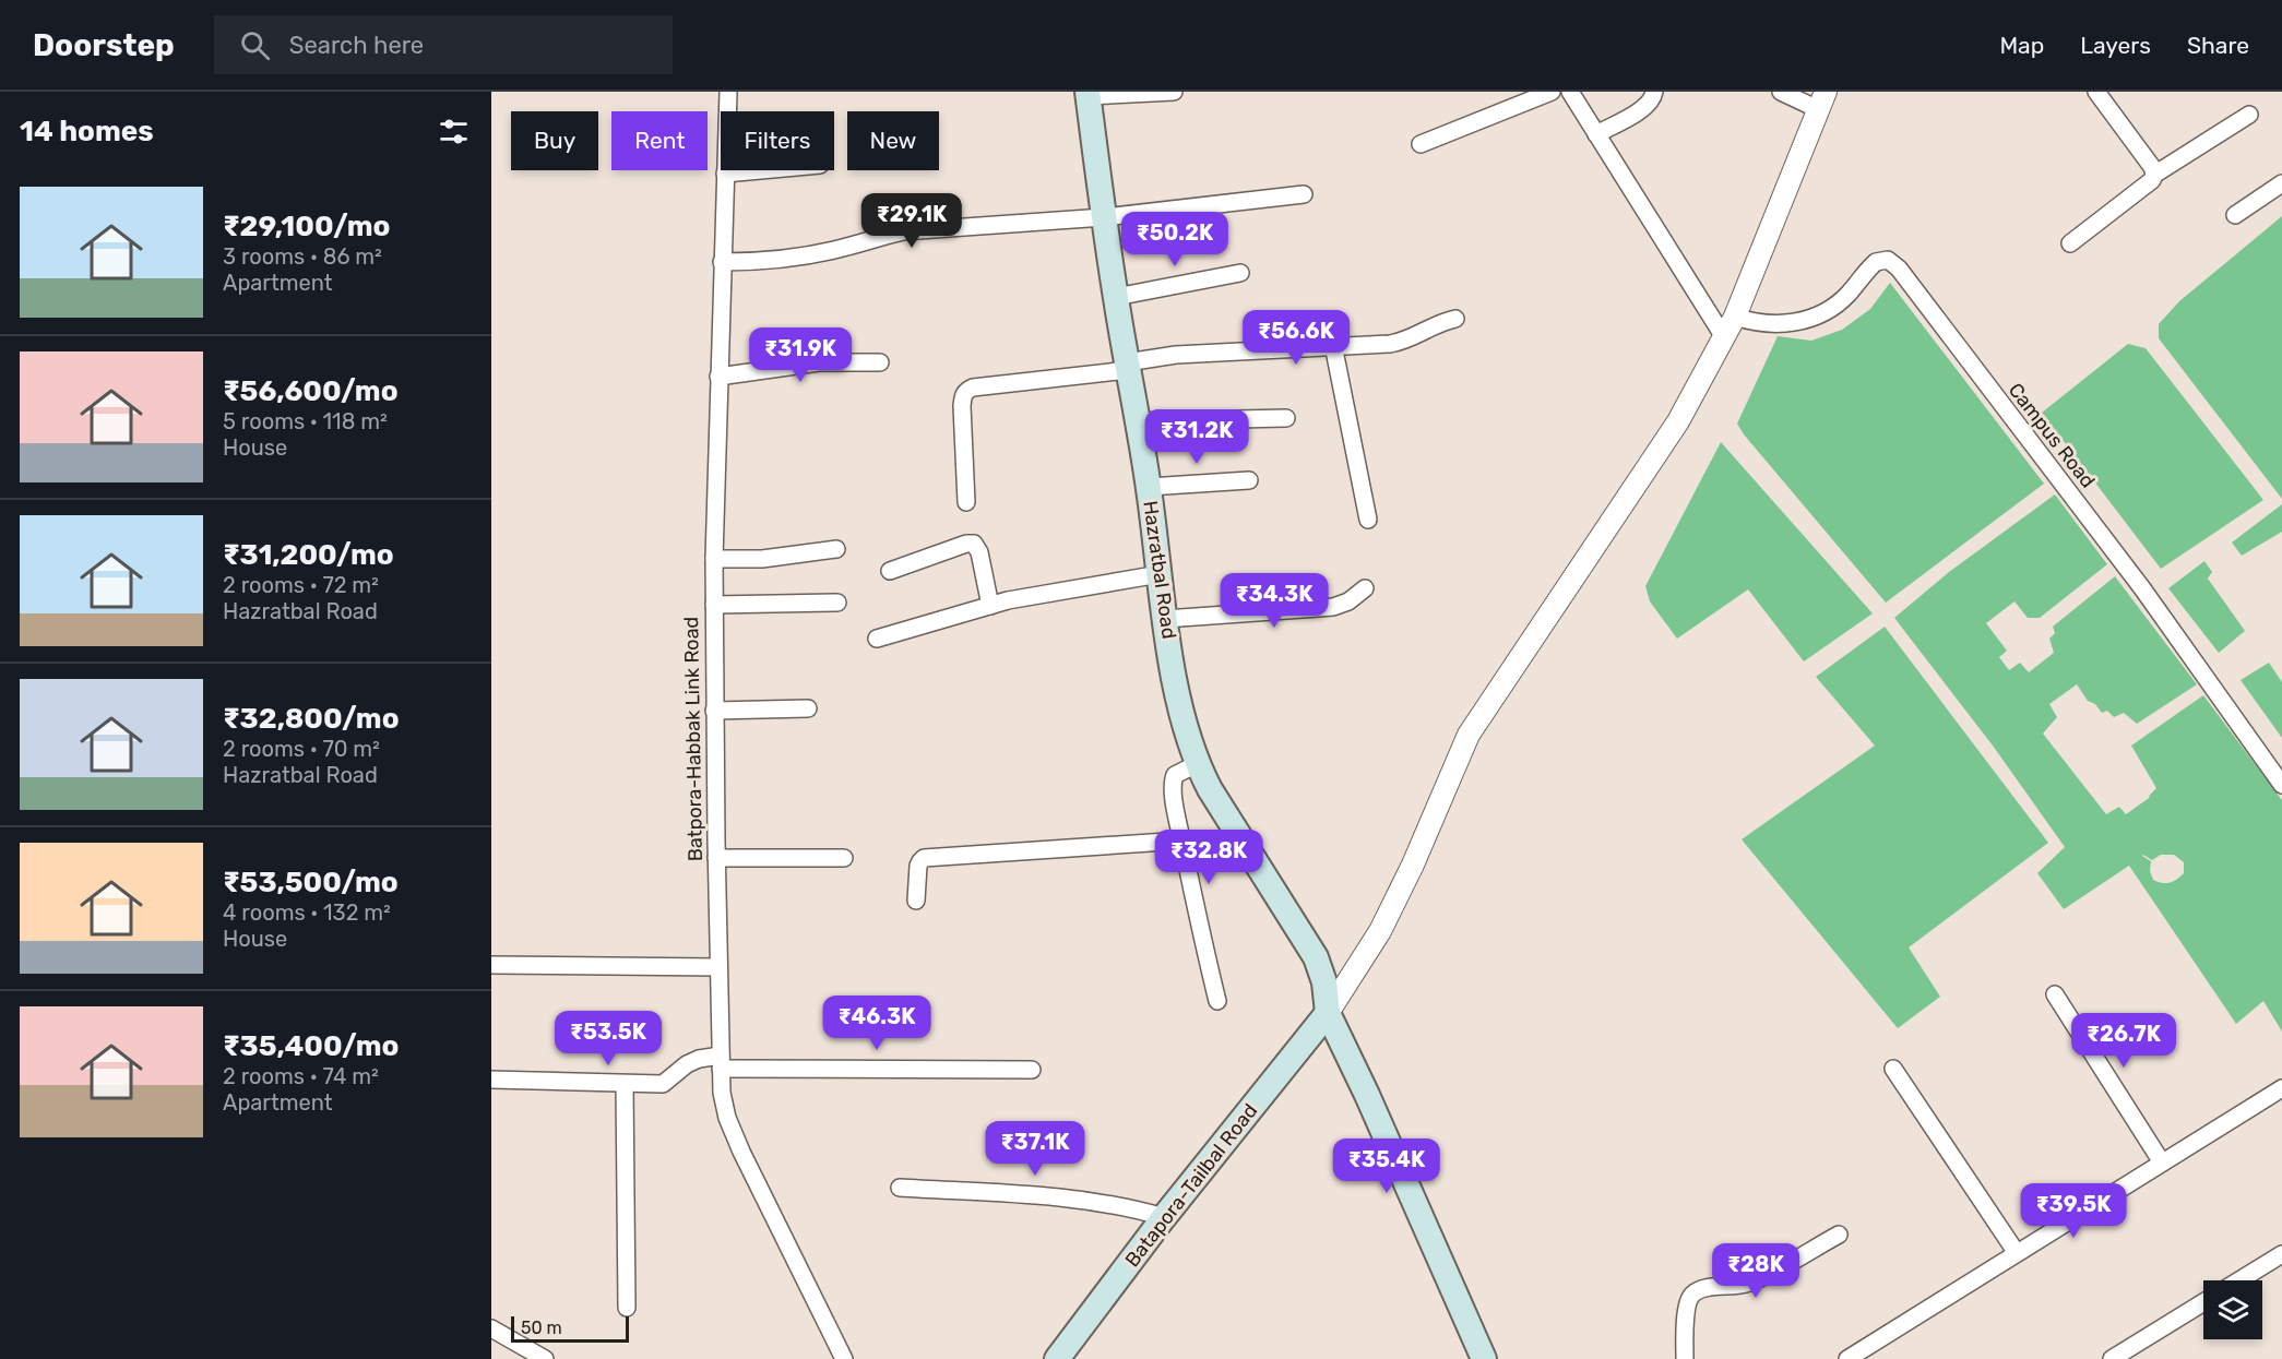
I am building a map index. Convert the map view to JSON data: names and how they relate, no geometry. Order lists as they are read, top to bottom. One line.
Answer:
{"streets":{"main road":["Hazratbal Road","Batapora-Tailbal Road"],"street":["Campus Road","Batpora-Habbak Link Road"]},"crossings":[["Hazratbal Road","Batapora-Tailbal Road"]],"scale_bar":"50 m","page":{"header":"Doorstep","search":"Search here","nav":["Map","Layers","Share"],"heading":"14 homes","chip":["Buy","Rent","Filters","New"],"list":[{"name":"₹29,100/mo","note":"3 rooms · 86 m² · Apartment"},{"name":"₹56,600/mo","note":"5 rooms · 118 m² · House"},{"name":"₹31,200/mo","note":"2 rooms · 72 m² · Hazratbal Road"},{"name":"₹32,800/mo","note":"2 rooms · 70 m² · Hazratbal Road"},{"name":"₹53,500/mo","note":"4 rooms · 132 m² · House"},{"name":"₹35,400/mo","note":"2 rooms · 74 m² · Apartment"}],"price":["₹29.1K","₹50.2K","₹56.6K","₹31.9K","₹31.2K","₹34.3K","₹32.8K","₹46.3K","₹53.5K","₹26.7K","₹37.1K","₹35.4K","₹39.5K","₹28K"],"scale":"50 m"}}
